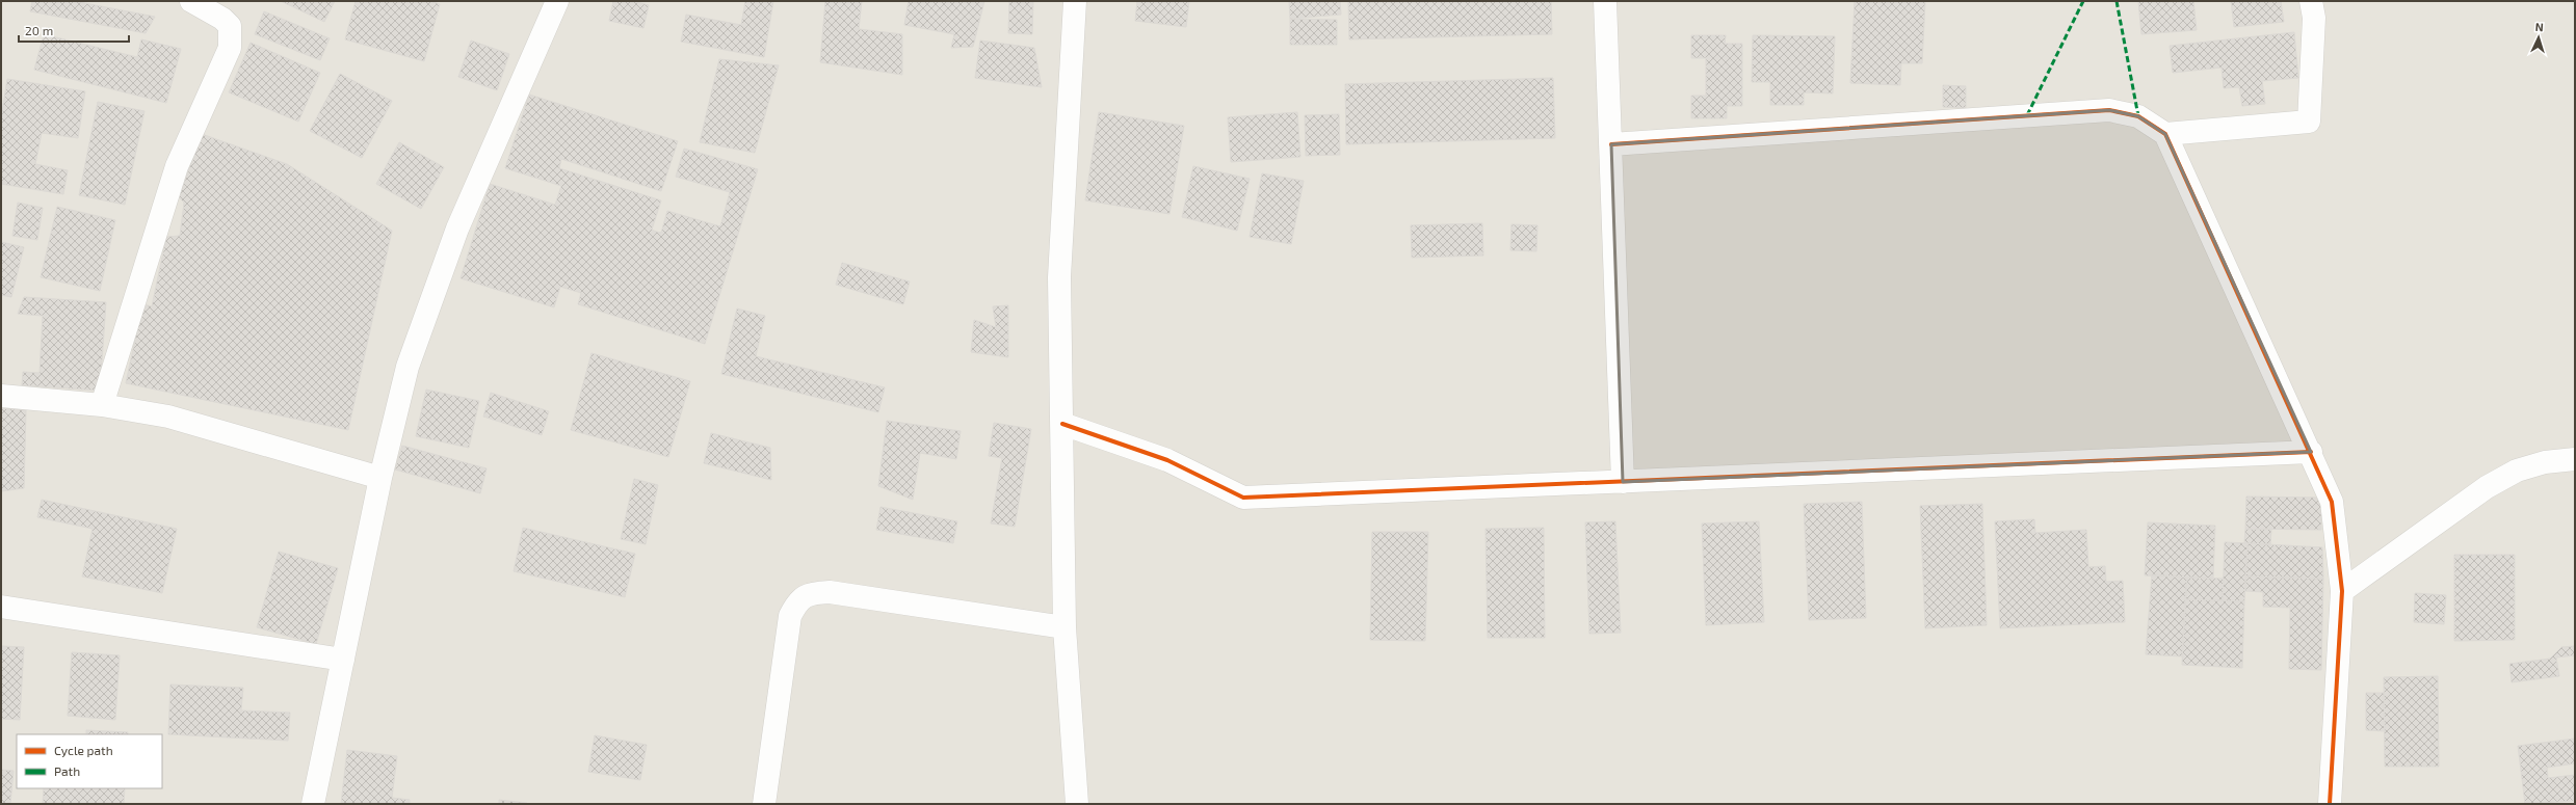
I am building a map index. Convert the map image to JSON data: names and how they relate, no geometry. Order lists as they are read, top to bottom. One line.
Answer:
{"legend":["Cycle path","Path"],"scale_bar":"20 m","north":"top"}
